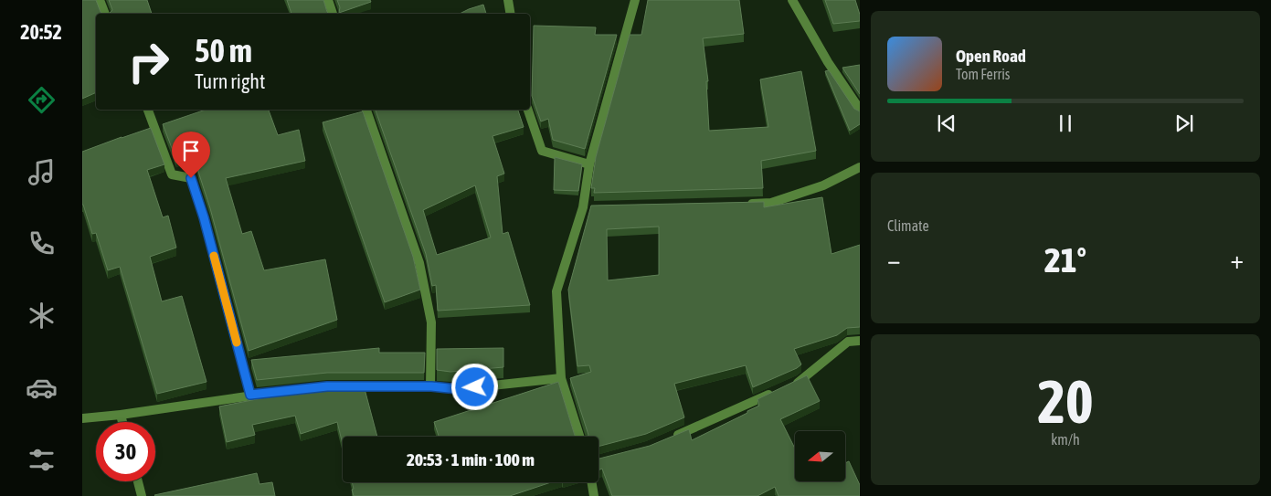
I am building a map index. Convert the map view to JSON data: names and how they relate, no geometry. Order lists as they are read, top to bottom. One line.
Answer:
{"north":"left","page":{"tabs":"20:52","turn":["50 m","Turn right"],"song":["Open Road","Tom Ferris"],"tile":["Climate",["20","km/h"]],"heat":["−","21°","+"],"limit":"30","trip":"20:53 · 1 min · 100 m"}}
